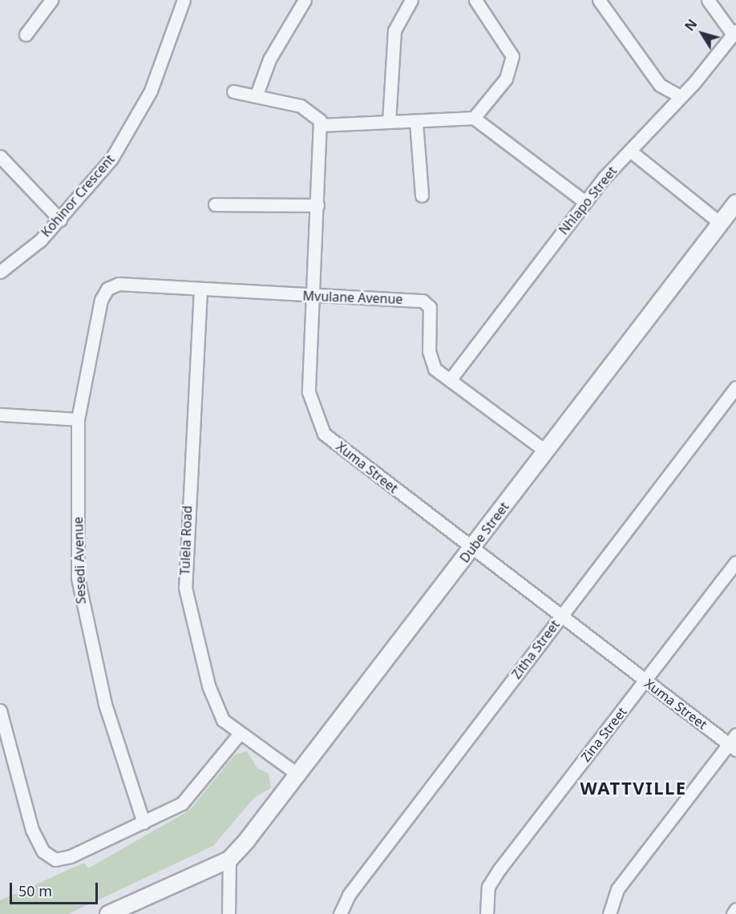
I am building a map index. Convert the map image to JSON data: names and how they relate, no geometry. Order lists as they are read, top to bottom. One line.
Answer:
{"streets":{"street":["Kohinor Crescent","Nhlapo Street","Mvulane Avenue","Xuma Street","Dube Street","Tulela Road","Sesedi Avenue","Zitha Street","Zina Street"]},"crossings":[["Nhlapo Street","Mvulane Avenue"],["Mvulane Avenue","Xuma Street"],["Mvulane Avenue","Dube Street"],["Mvulane Avenue","Tulela Road"],["Mvulane Avenue","Sesedi Avenue"],["Xuma Street","Dube Street"],["Xuma Street","Zitha Street"],["Xuma Street","Zina Street"],["Dube Street","Tulela Road"]],"districts":["WATTVILLE"],"scale_bar":"50 m","north":"top left"}
